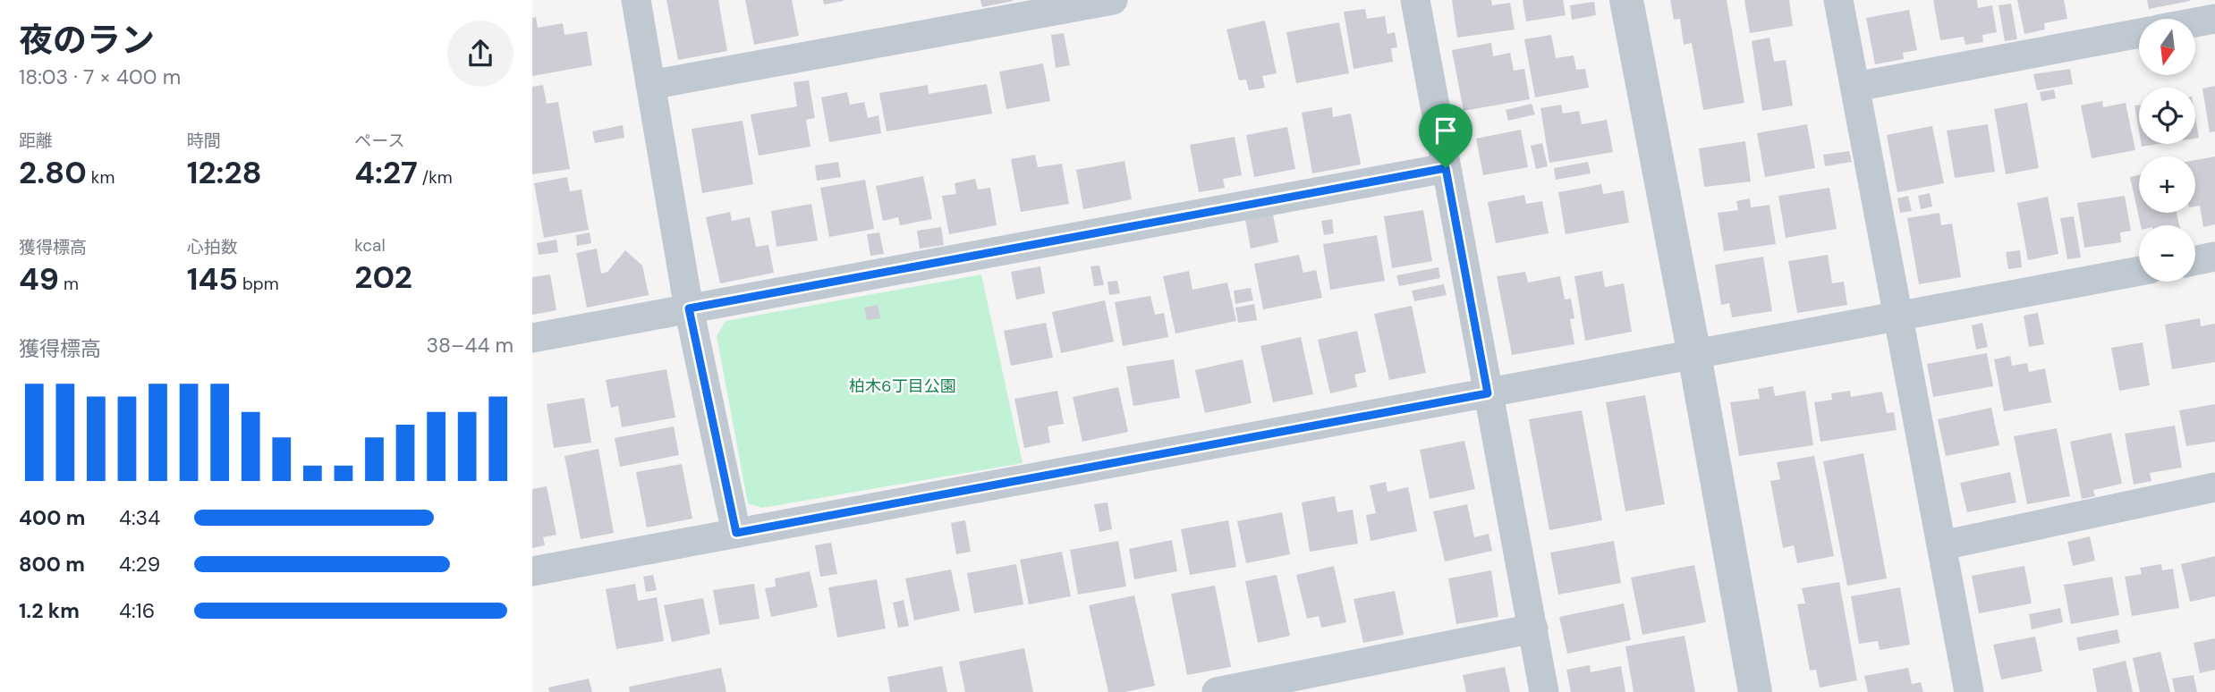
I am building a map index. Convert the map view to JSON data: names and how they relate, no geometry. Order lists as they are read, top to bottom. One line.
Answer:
{"parks":["柏木6丁目公園"],"north":"bottom","page":{"heading":["夜のラン","18:03 · 7 × 400 m"],"map_buttons":["+","−"],"stats":[["距離","2.80 km"],["時間","12:28"],["ペース","4:27 /km"],["獲得標高","49 m"],["心拍数","145 bpm"],["kcal","202"]],"chart":["獲得標高","38–44 m"],"list":[{"name":"400 m","note":"4:34"},{"name":"800 m","note":"4:29"},{"name":"1.2 km","note":"4:16"}]}}
